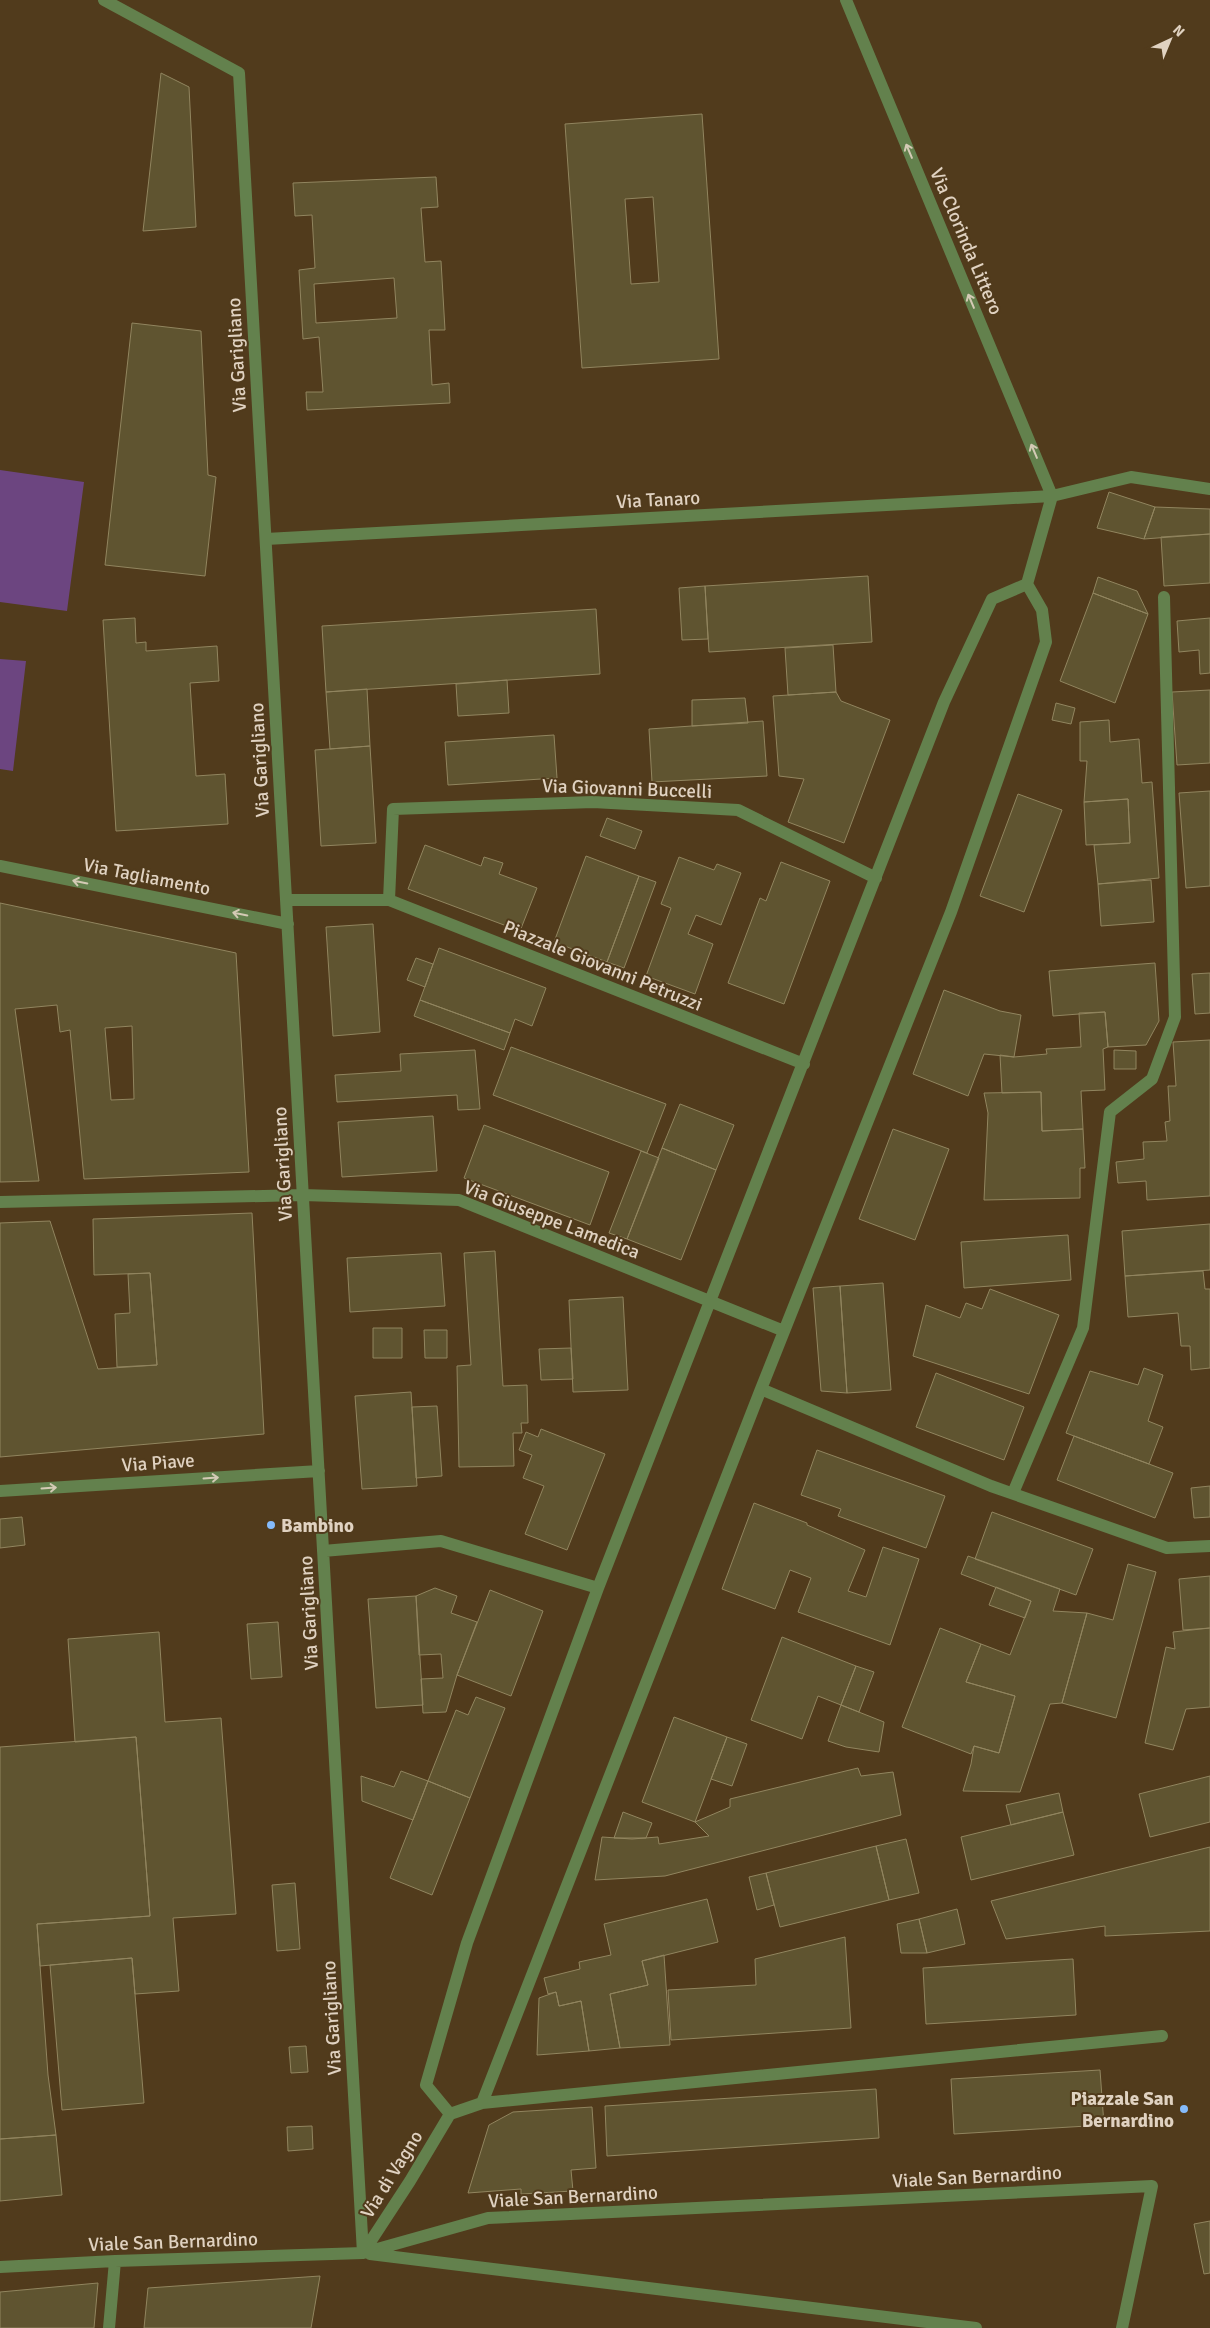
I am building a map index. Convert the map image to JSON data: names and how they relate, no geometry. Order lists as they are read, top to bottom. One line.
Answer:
{"streets":{"street":["Via Clorinda Littero","Via Garigliano","Via Tanaro","Via Giovanni Buccelli","Via Tagliamento","Piazzale Giovanni Petruzzi","Via Giuseppe Lamedica","Via Piave","Via di Vagno","Viale San Bernardino"]},"crossings":[["Via Clorinda Littero","Via Tanaro"],["Via Garigliano","Via Tanaro"],["Via Garigliano","Via Tagliamento"],["Via Garigliano","Via Giuseppe Lamedica"],["Via Garigliano","Via Piave"],["Via Garigliano","Via di Vagno"],["Via Garigliano","Viale San Bernardino"],["Via Giovanni Buccelli","Piazzale Giovanni Petruzzi"],["Via di Vagno","Viale San Bernardino"]],"one_way":["Via Clorinda Littero","Via Tagliamento","Via Piave"],"places":["Bambino","Piazzale San Bernardino"],"north":"top right"}
